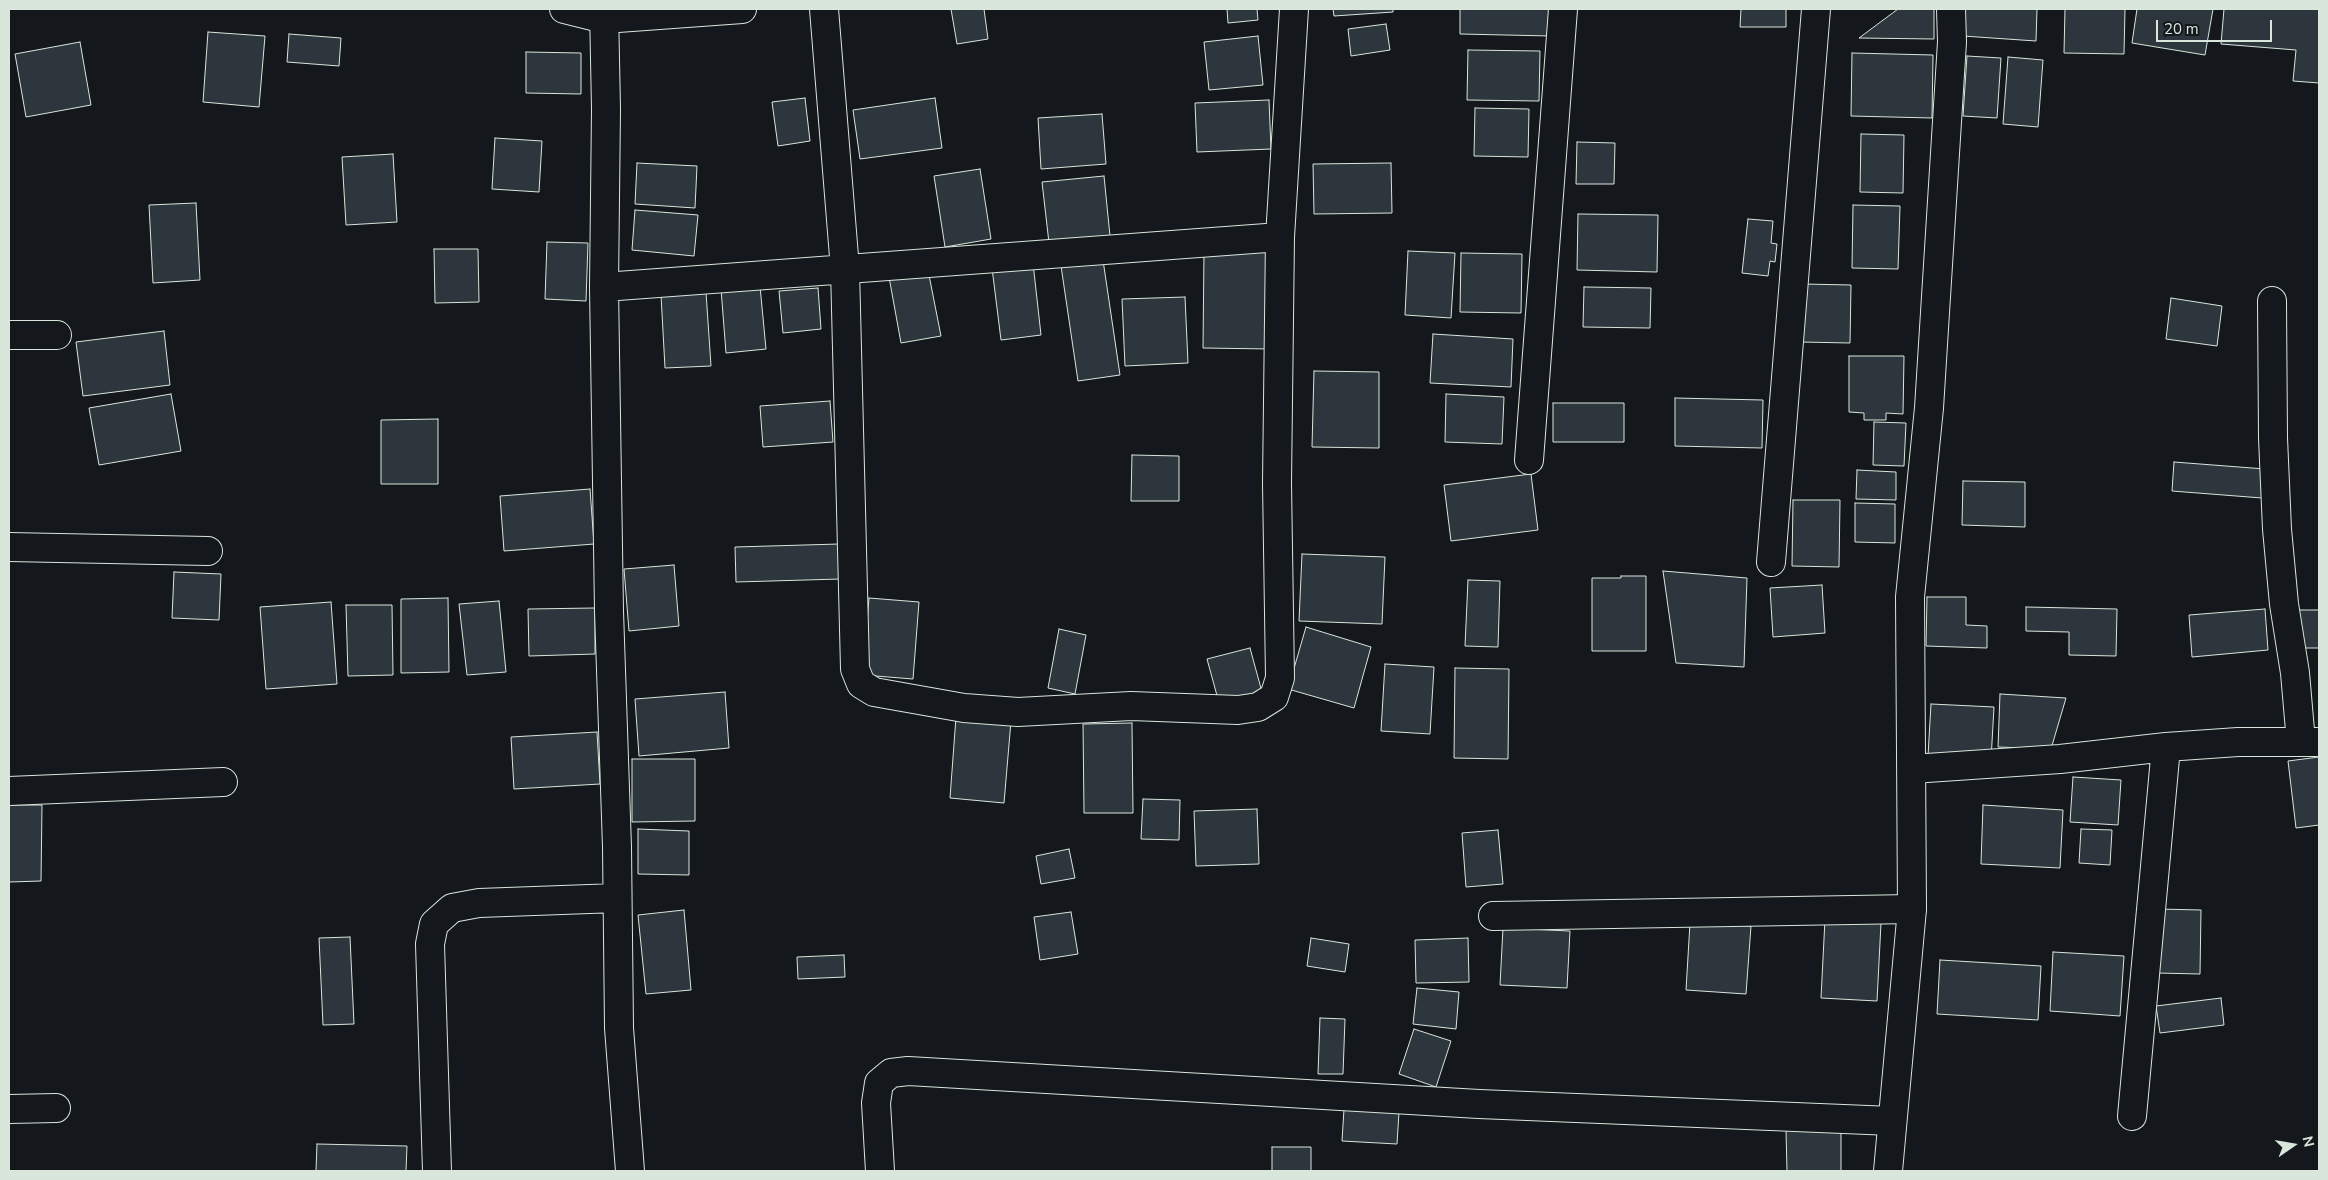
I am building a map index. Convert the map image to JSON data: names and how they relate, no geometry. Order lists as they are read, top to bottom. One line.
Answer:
{"scale_bar":"20 m","north":"right"}
